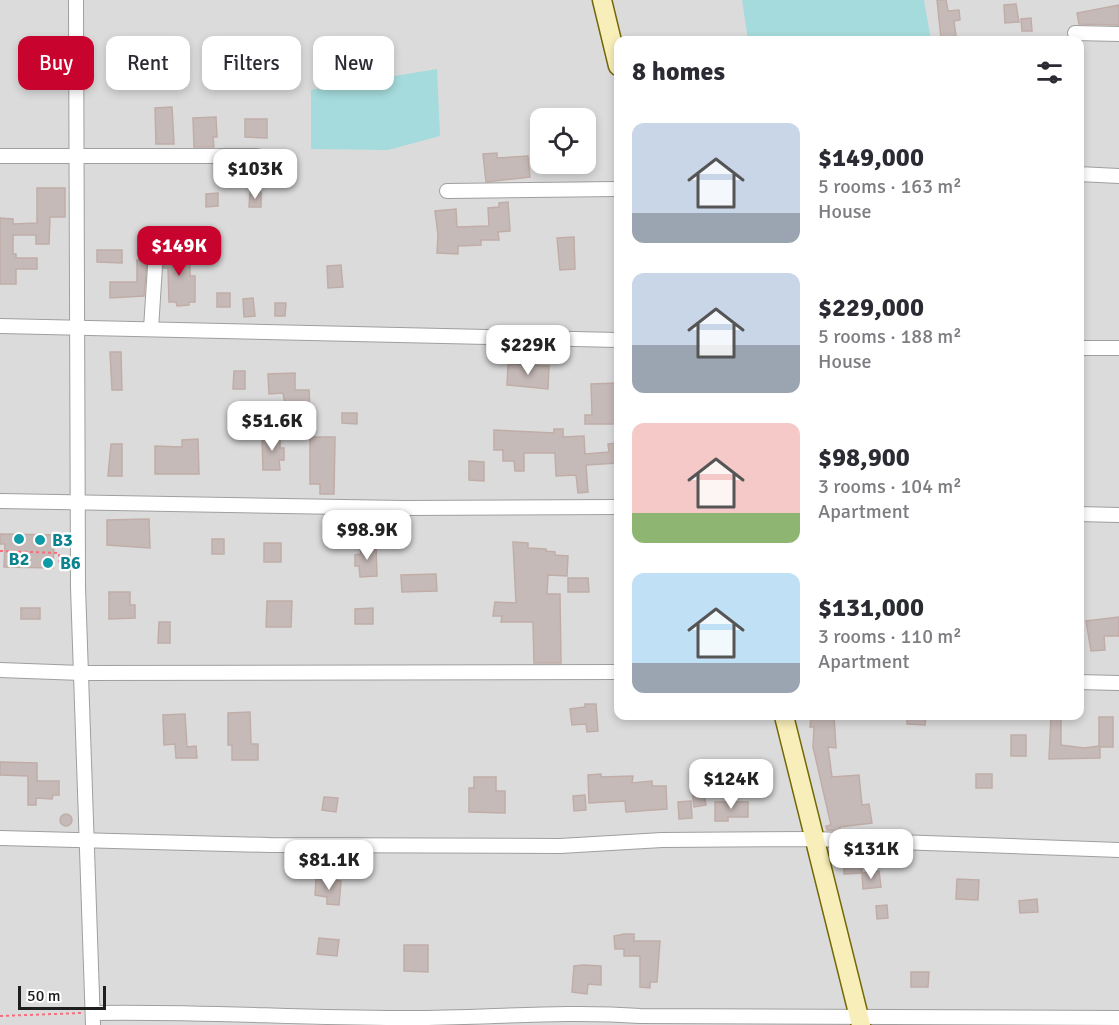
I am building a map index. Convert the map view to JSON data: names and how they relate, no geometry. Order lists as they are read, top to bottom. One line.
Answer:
{"places":["B2","B3","B6"],"scale_bar":"50 m","page":{"chip":["Buy","Rent","Filters","New"],"heading":"8 homes","list":[{"name":"$149,000","note":"5 rooms · 163 m² · House"},{"name":"$229,000","note":"5 rooms · 188 m² · House"},{"name":"$98,900","note":"3 rooms · 104 m² · Apartment"},{"name":"$131,000","note":"3 rooms · 110 m² · Apartment"}],"price":["$103K","$149K","$229K","$51.6K","$98.9K","$124K","$131K","$81.1K"],"scale":"50 m"}}
